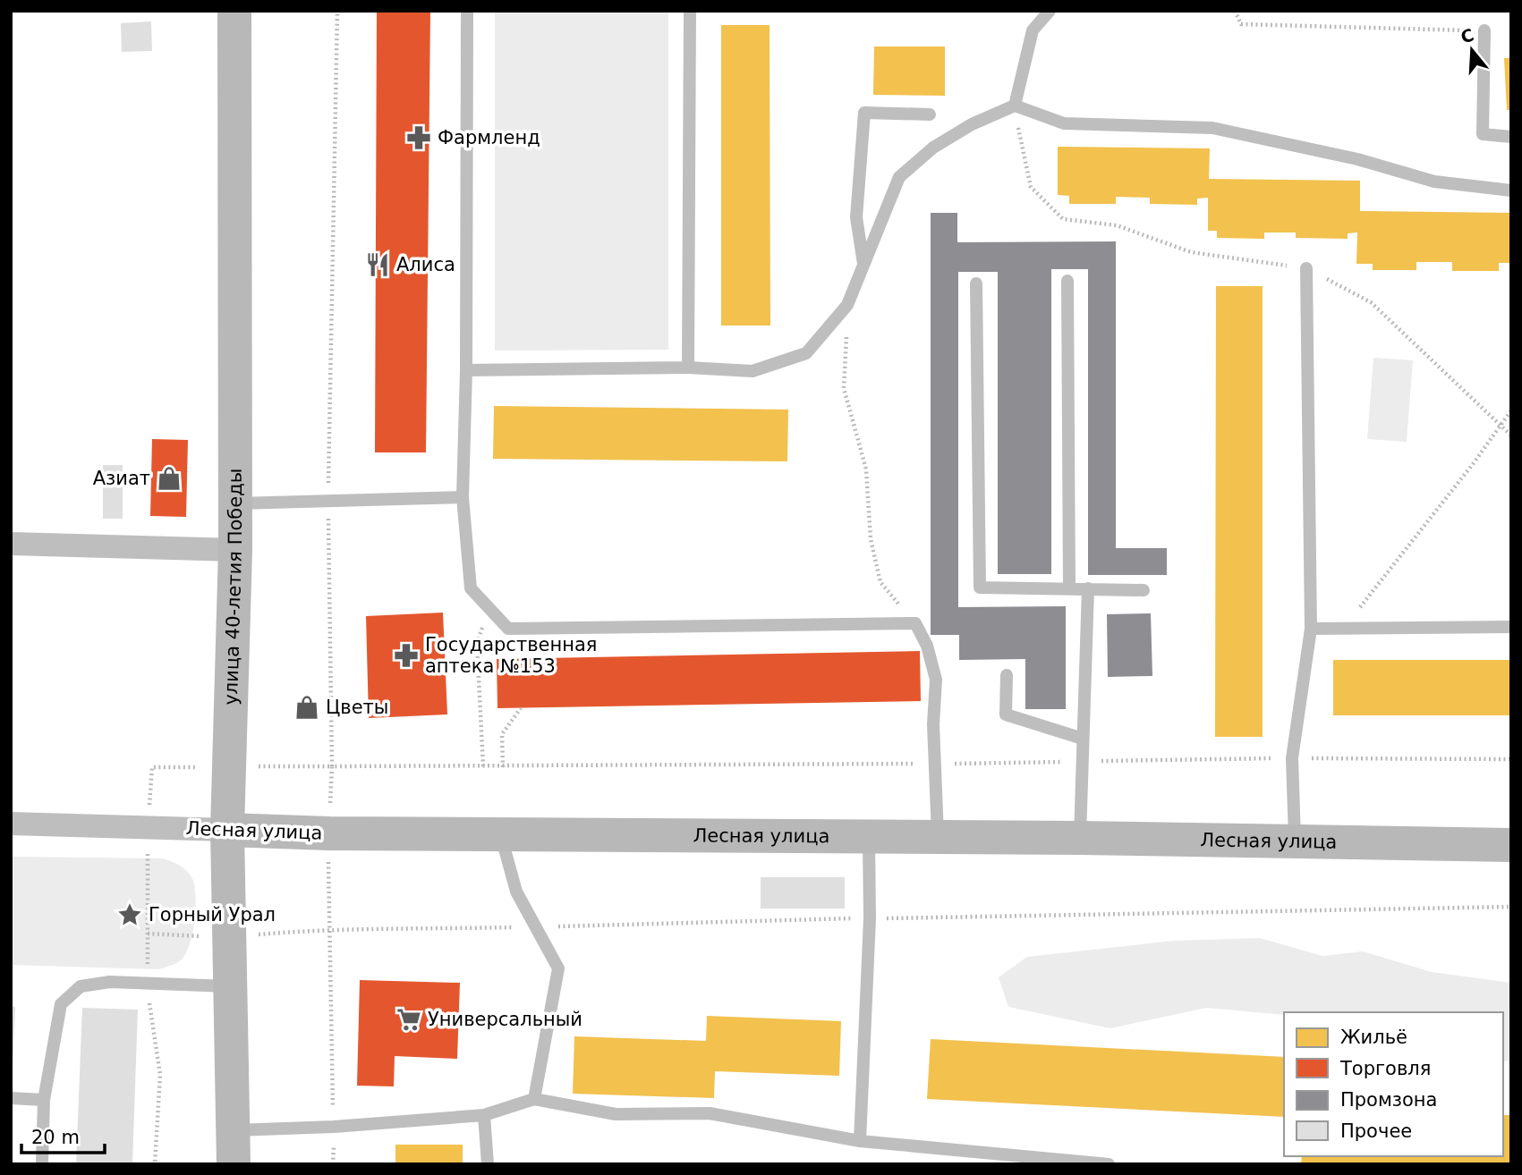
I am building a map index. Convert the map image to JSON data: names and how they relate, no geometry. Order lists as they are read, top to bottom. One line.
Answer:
{"streets":{"street":["улица 40-летия Победы","Лесная улица"]},"crossings":[["улица 40-летия Победы","Лесная улица"]],"places":{"pharmacy":["Фармленд","Государственная аптека №153"],"restaurant":["Алиса"],"shop":["Азиат","Цветы"],"place":["Горный Урал"],"supermarket":["Универсальный"]},"legend":["Жильё","Торговля","Промзона","Прочее"],"scale_bar":"20 m","north":"top"}
